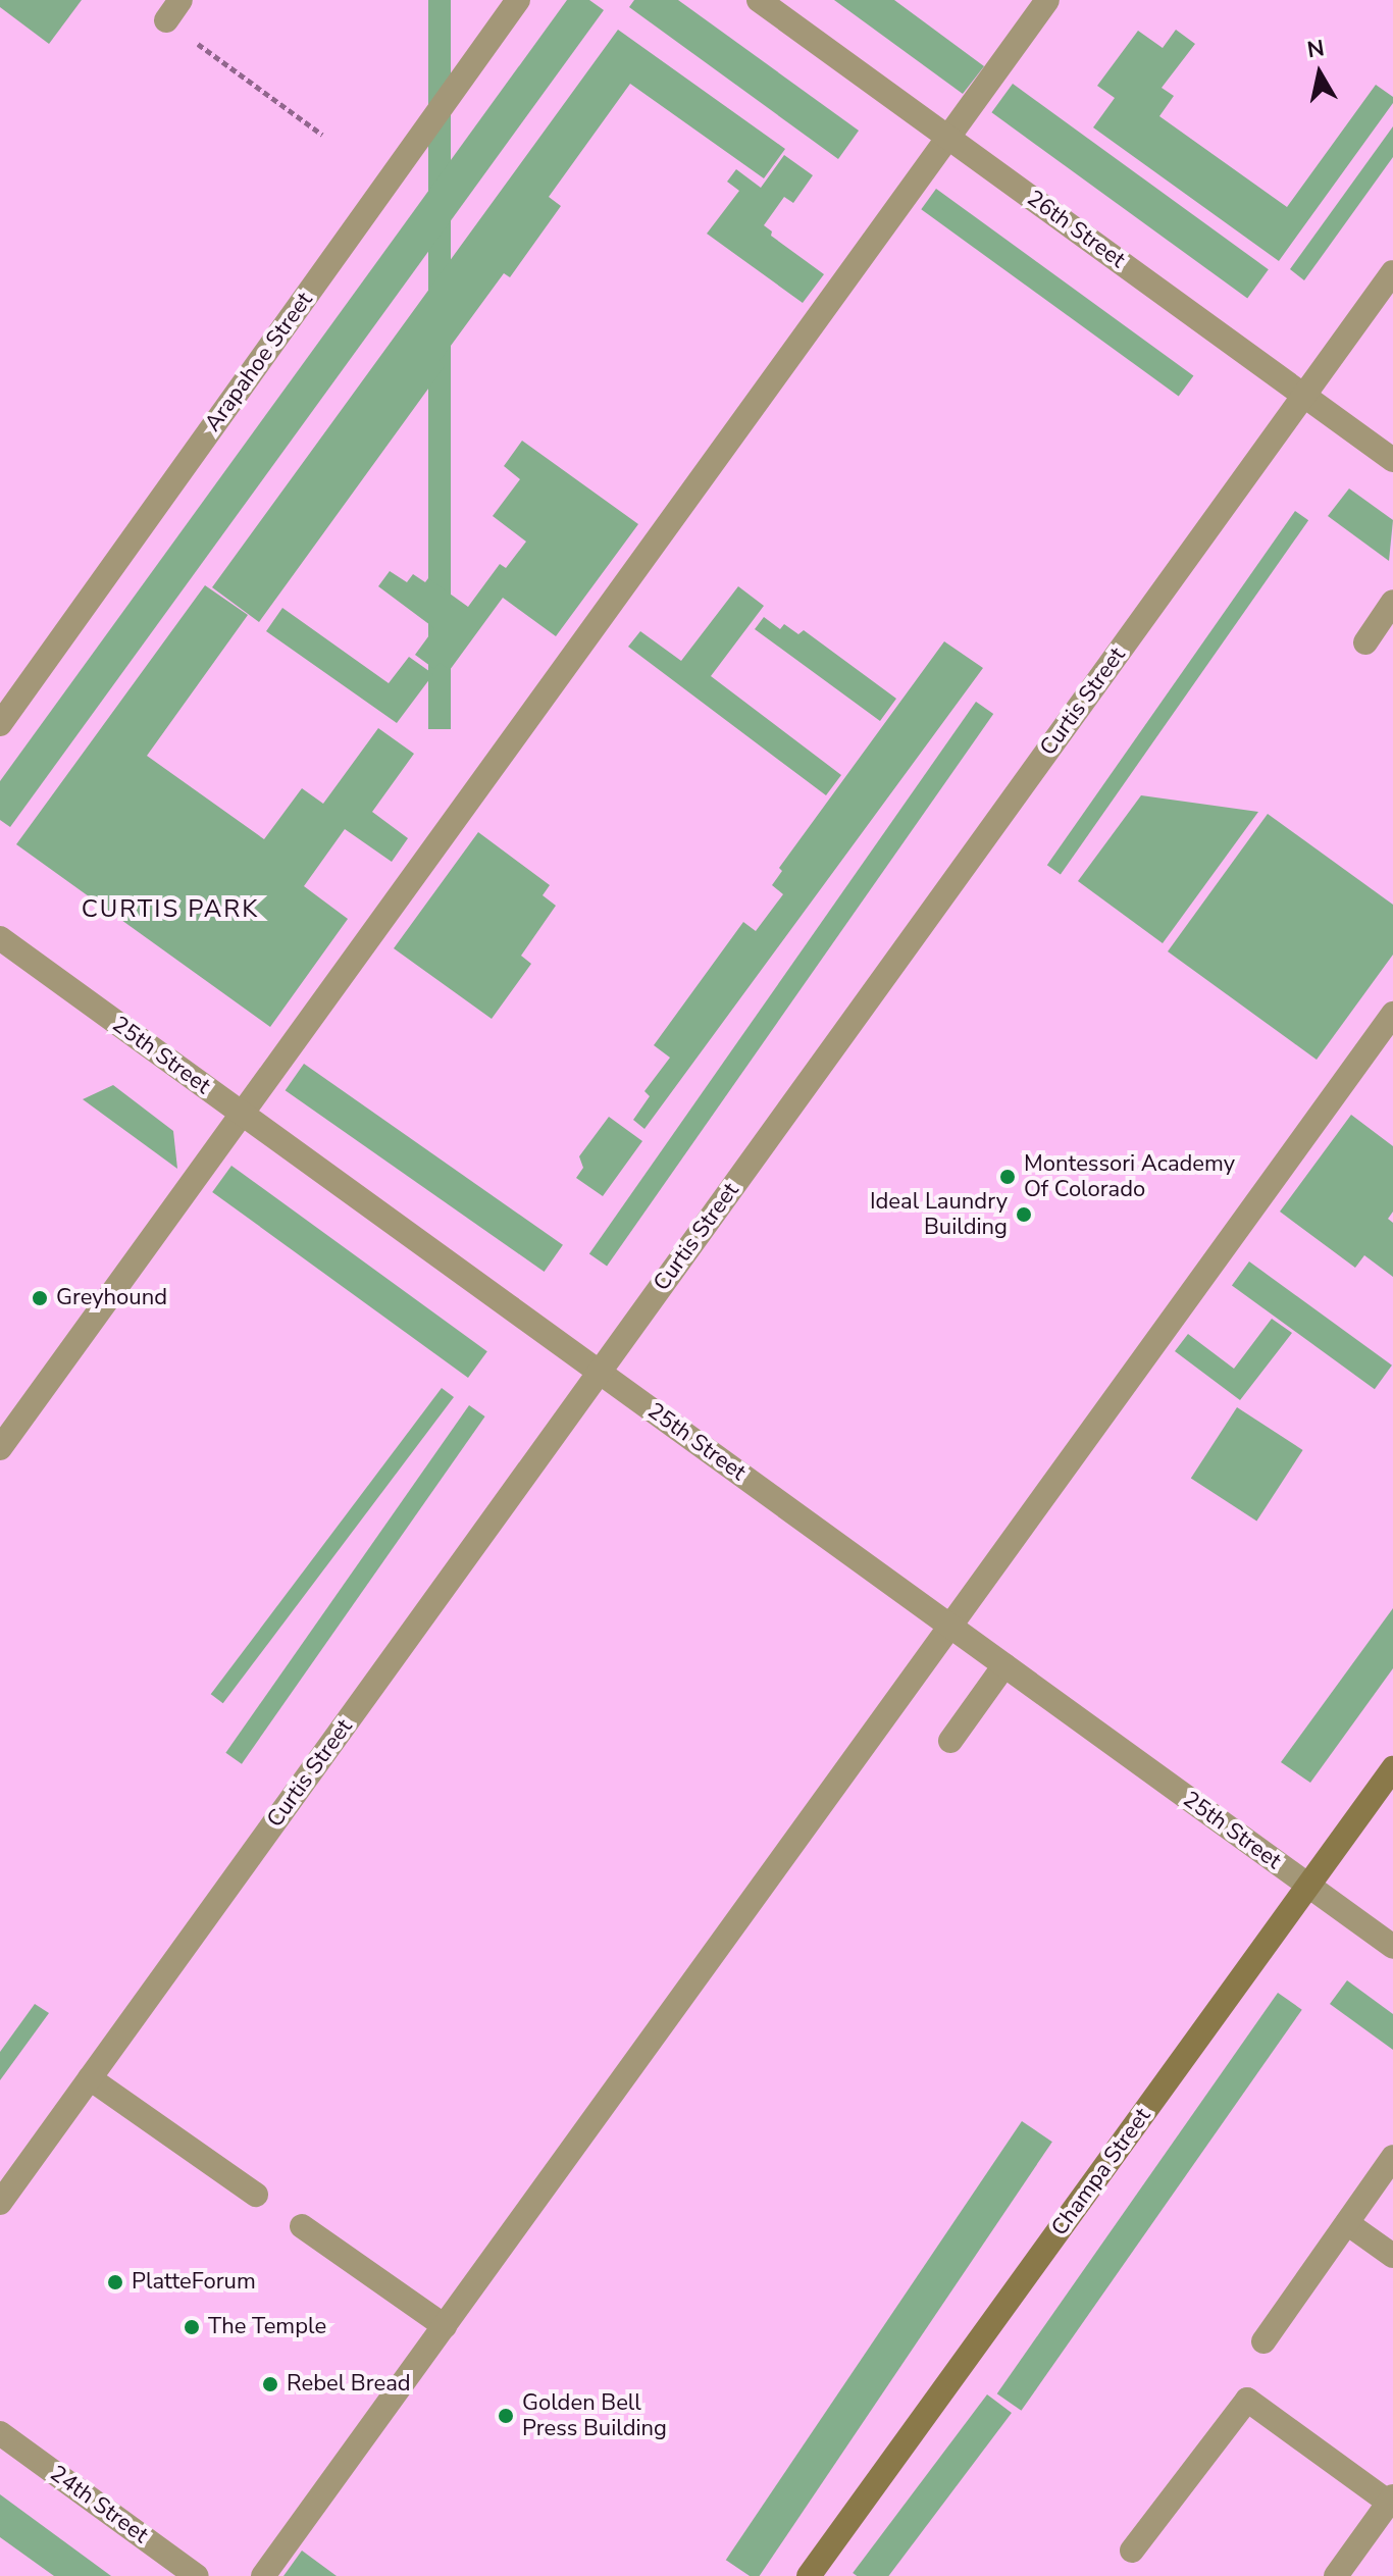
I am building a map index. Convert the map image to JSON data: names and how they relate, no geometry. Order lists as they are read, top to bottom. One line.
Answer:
{"streets":{"main road":["Champa Street"],"street":["26th Street","Arapahoe Street","Curtis Street","25th Street","24th Street"]},"crossings":[["26th Street","Curtis Street"],["Curtis Street","25th Street"],["25th Street","Champa Street"]],"districts":["CURTIS PARK"],"places":["Montessori Academy Of Colorado","Ideal Laundry Building","Greyhound","PlatteForum","The Temple","Rebel Bread","Golden Bell Press Building"],"north":"top"}
